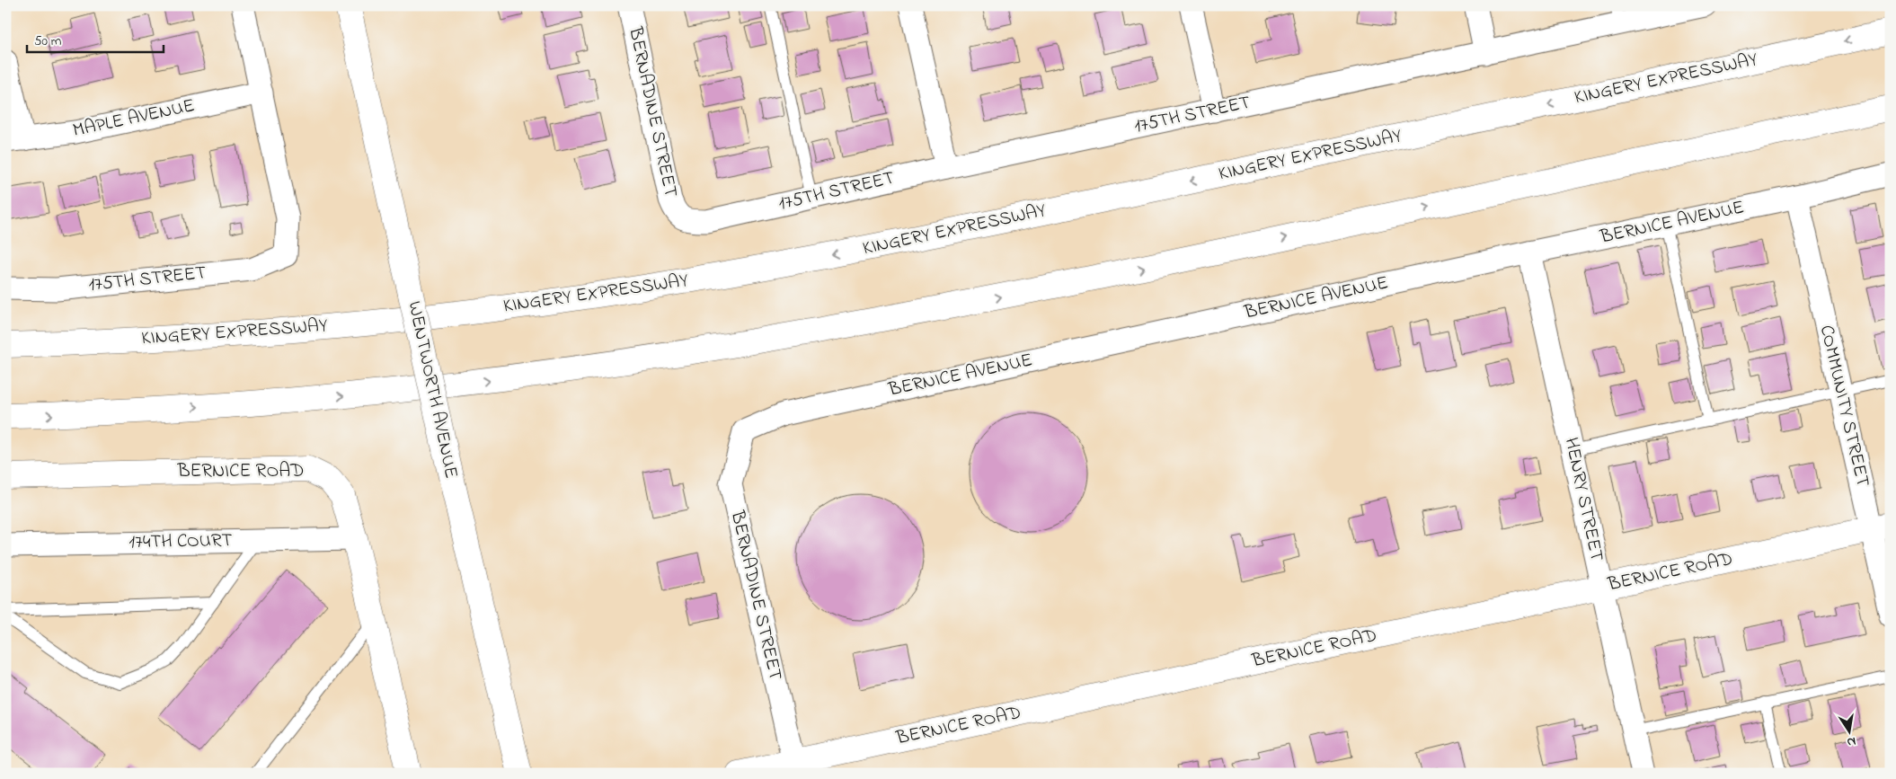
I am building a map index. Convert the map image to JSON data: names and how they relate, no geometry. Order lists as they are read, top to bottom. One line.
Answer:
{"streets":{"main road":["KINGERY EXPRESSWAY","WENTWORTH AVENUE","BERNICE ROAD"],"street":["BERNADINE STREET","175TH STREET","MAPLE AVENUE","BERNICE AVENUE","COMMUNITY STREET","HENRY STREET","174TH COURT"]},"crossings":[["BERNADINE STREET","175TH STREET"],["BERNADINE STREET","BERNICE AVENUE"],["BERNADINE STREET","BERNICE ROAD"],["175TH STREET","MAPLE AVENUE"],["BERNICE AVENUE","COMMUNITY STREET"],["BERNICE AVENUE","HENRY STREET"],["COMMUNITY STREET","BERNICE ROAD"],["BERNICE ROAD","HENRY STREET"],["BERNICE ROAD","174TH COURT"]],"scale_bar":"50 m","north":"bottom"}
